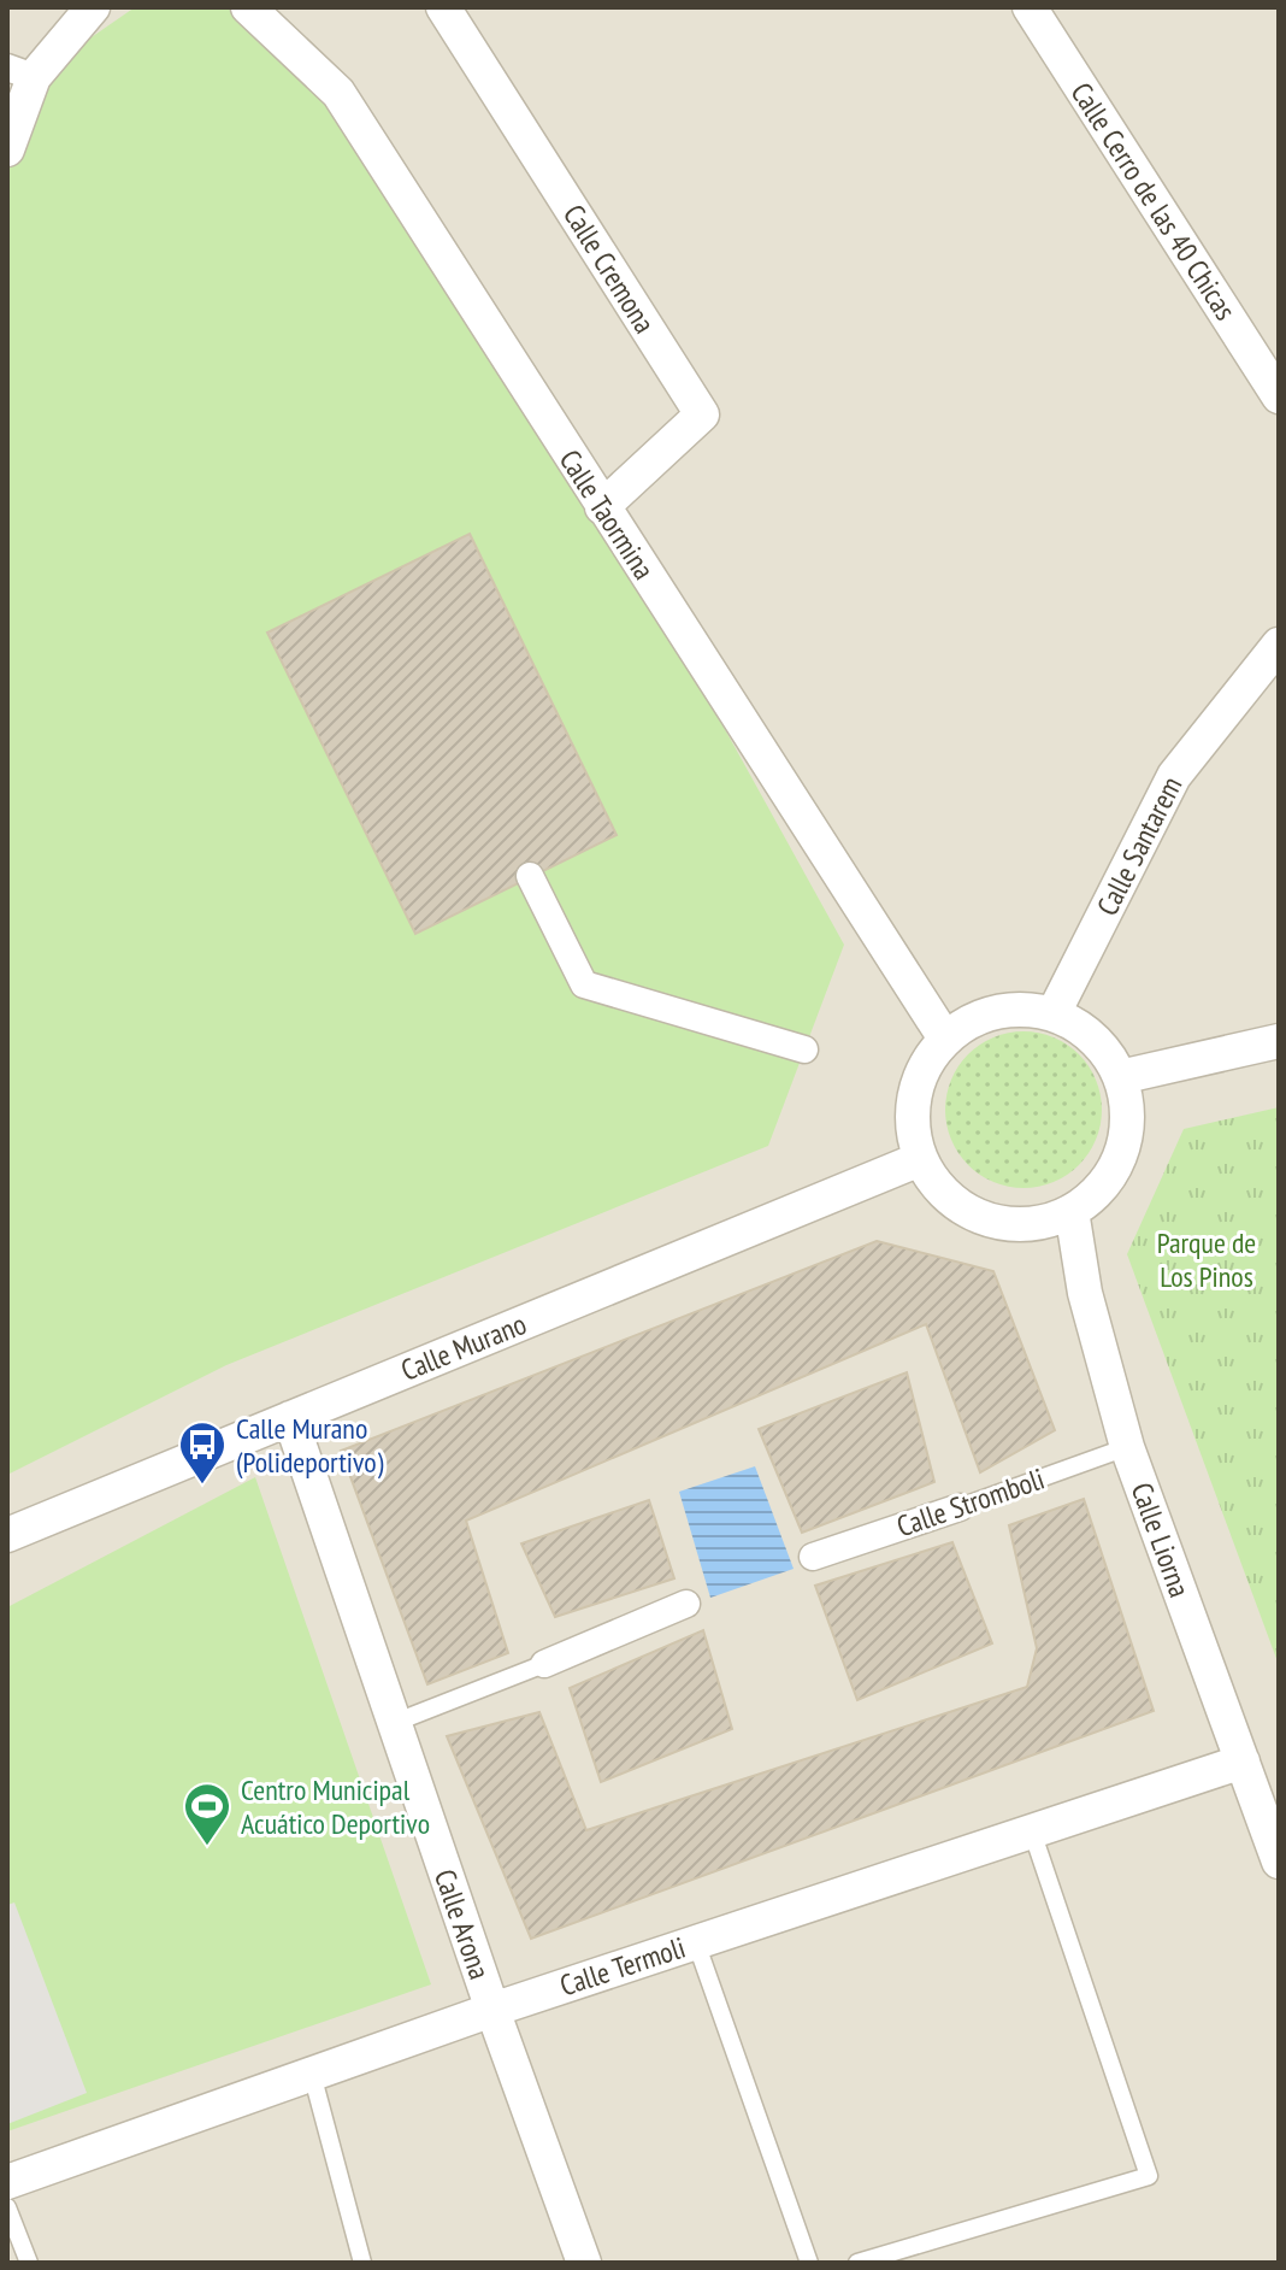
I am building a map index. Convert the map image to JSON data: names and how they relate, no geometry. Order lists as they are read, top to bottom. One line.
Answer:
{"streets":{"street":["Calle Cerro de las 40 Chicas","Calle Cremona","Calle Taormina","Calle Santarem","Calle Murano","Calle Stromboli","Calle Liorna","Calle Arona","Calle Termoli"]},"crossings":[["Calle Cremona","Calle Taormina"],["Calle Taormina","Calle Santarem"],["Calle Taormina","Calle Murano"],["Calle Taormina","Calle Liorna"],["Calle Santarem","Calle Murano"],["Calle Santarem","Calle Liorna"],["Calle Murano","Calle Liorna"],["Calle Murano","Calle Arona"],["Calle Stromboli","Calle Liorna"],["Calle Liorna","Calle Termoli"],["Calle Arona","Calle Termoli"]],"parks":["Parque de Los Pinos"],"places":{"bus stop":["Calle Murano (Polideportivo)"],"sports":["Centro Municipal Acuático Deportivo"]}}
